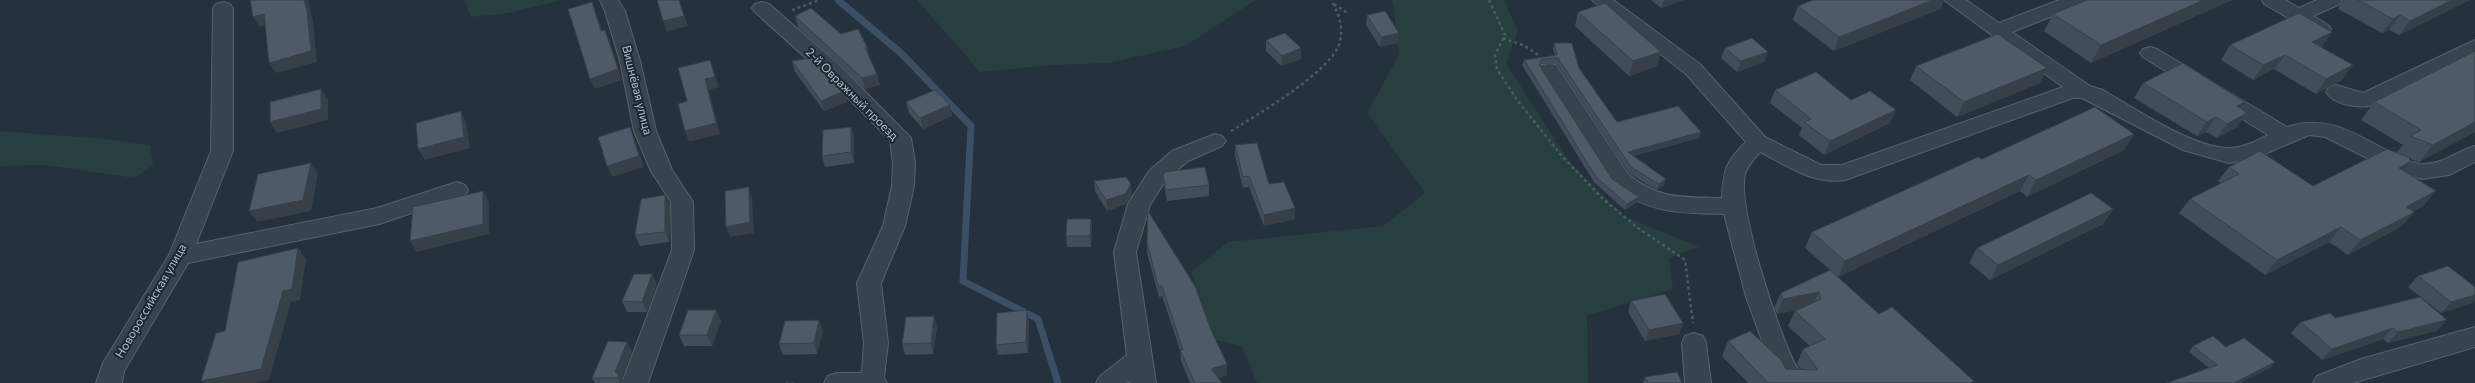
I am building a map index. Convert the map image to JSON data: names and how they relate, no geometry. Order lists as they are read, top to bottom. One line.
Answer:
{"streets":{"street":["Вишнёвая улица","2-й Овражный проезд","Новороссийская улица"]}}
